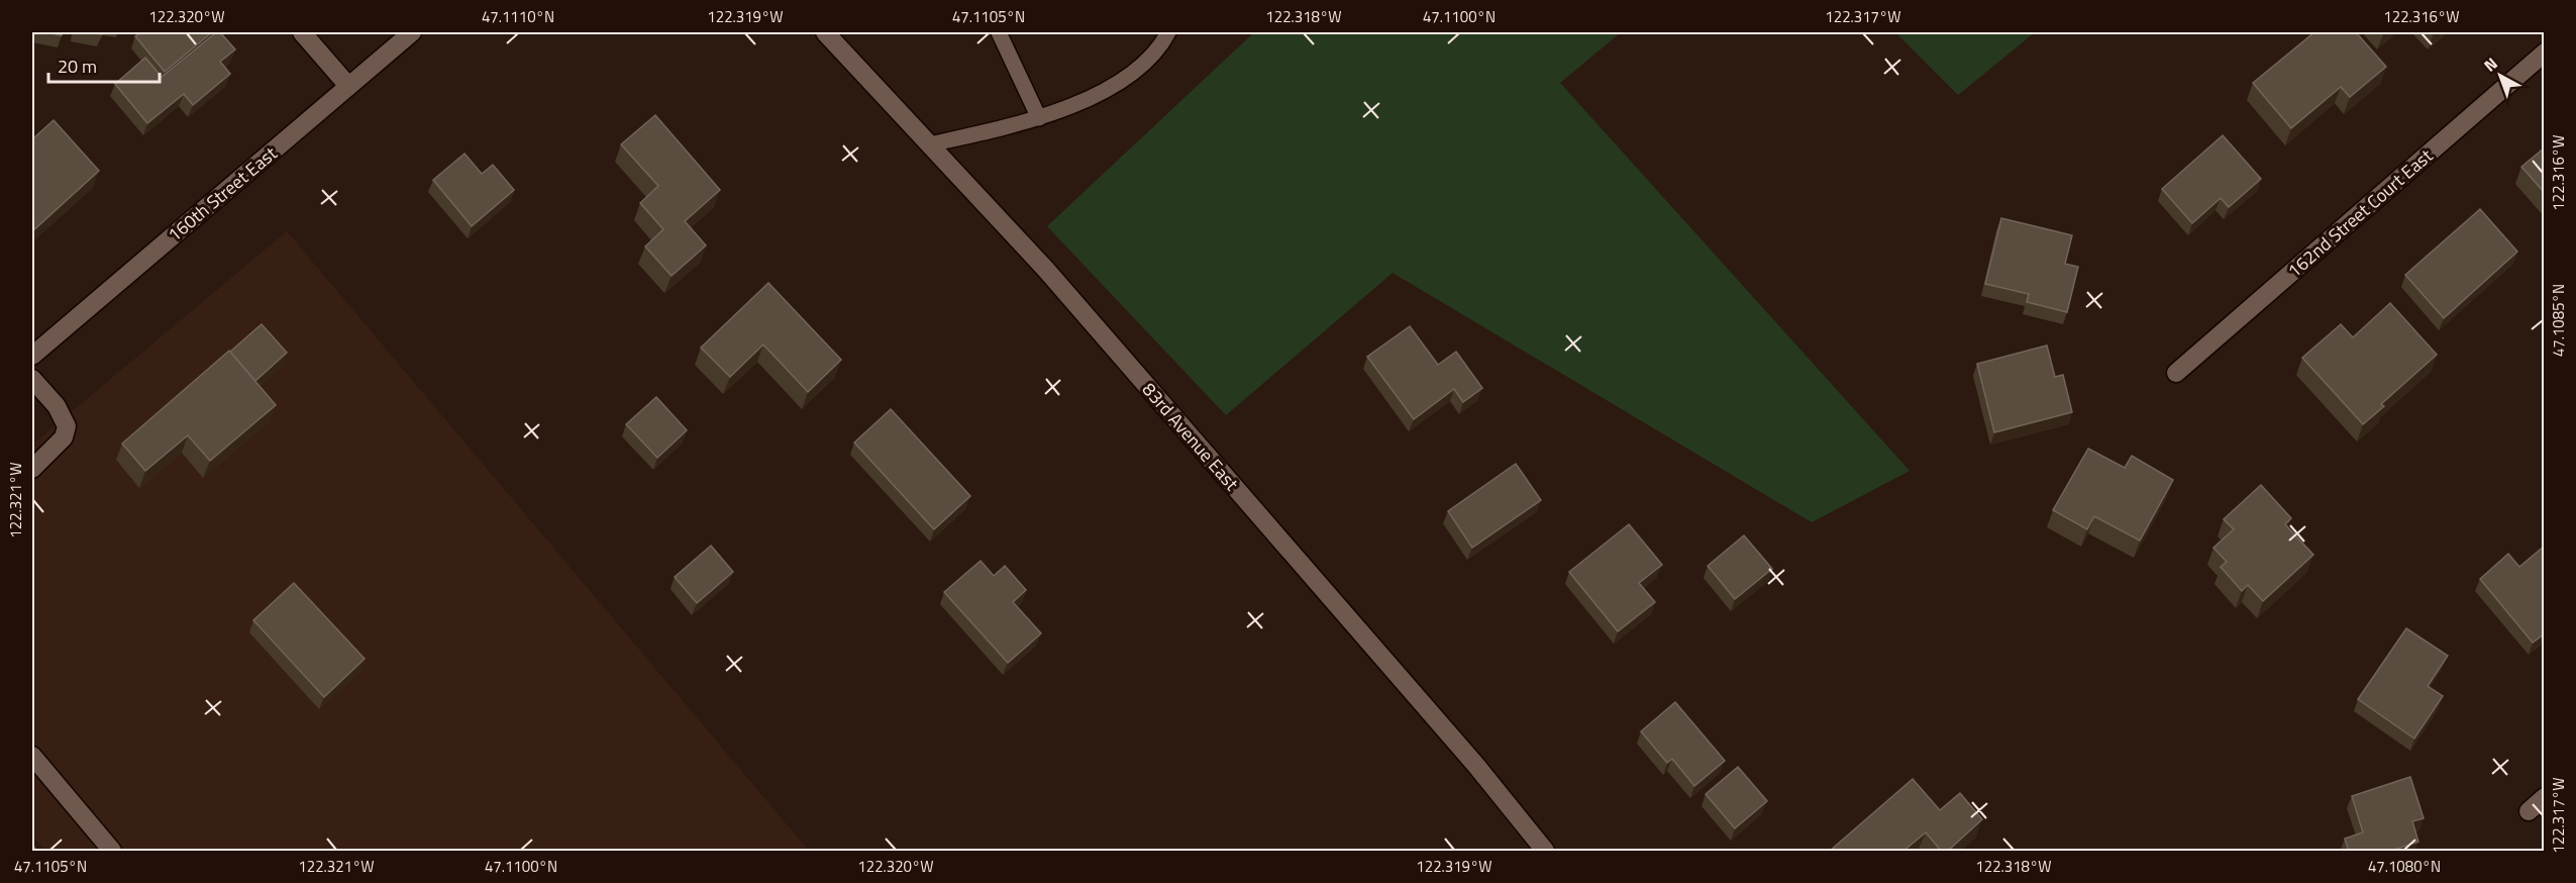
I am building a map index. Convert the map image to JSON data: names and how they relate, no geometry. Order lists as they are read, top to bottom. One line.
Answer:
{"streets":{"street":["160th Street East","162nd Street Court East","83rd Avenue East"]},"scale_bar":"20 m","north":"top left","coordinates":["122.320°W","47.1110°N","122.319°W","47.1105°N","122.318°W","47.1100°N","122.317°W","122.316°W","47.1085°N","122.321°W","47.1080°N"]}
